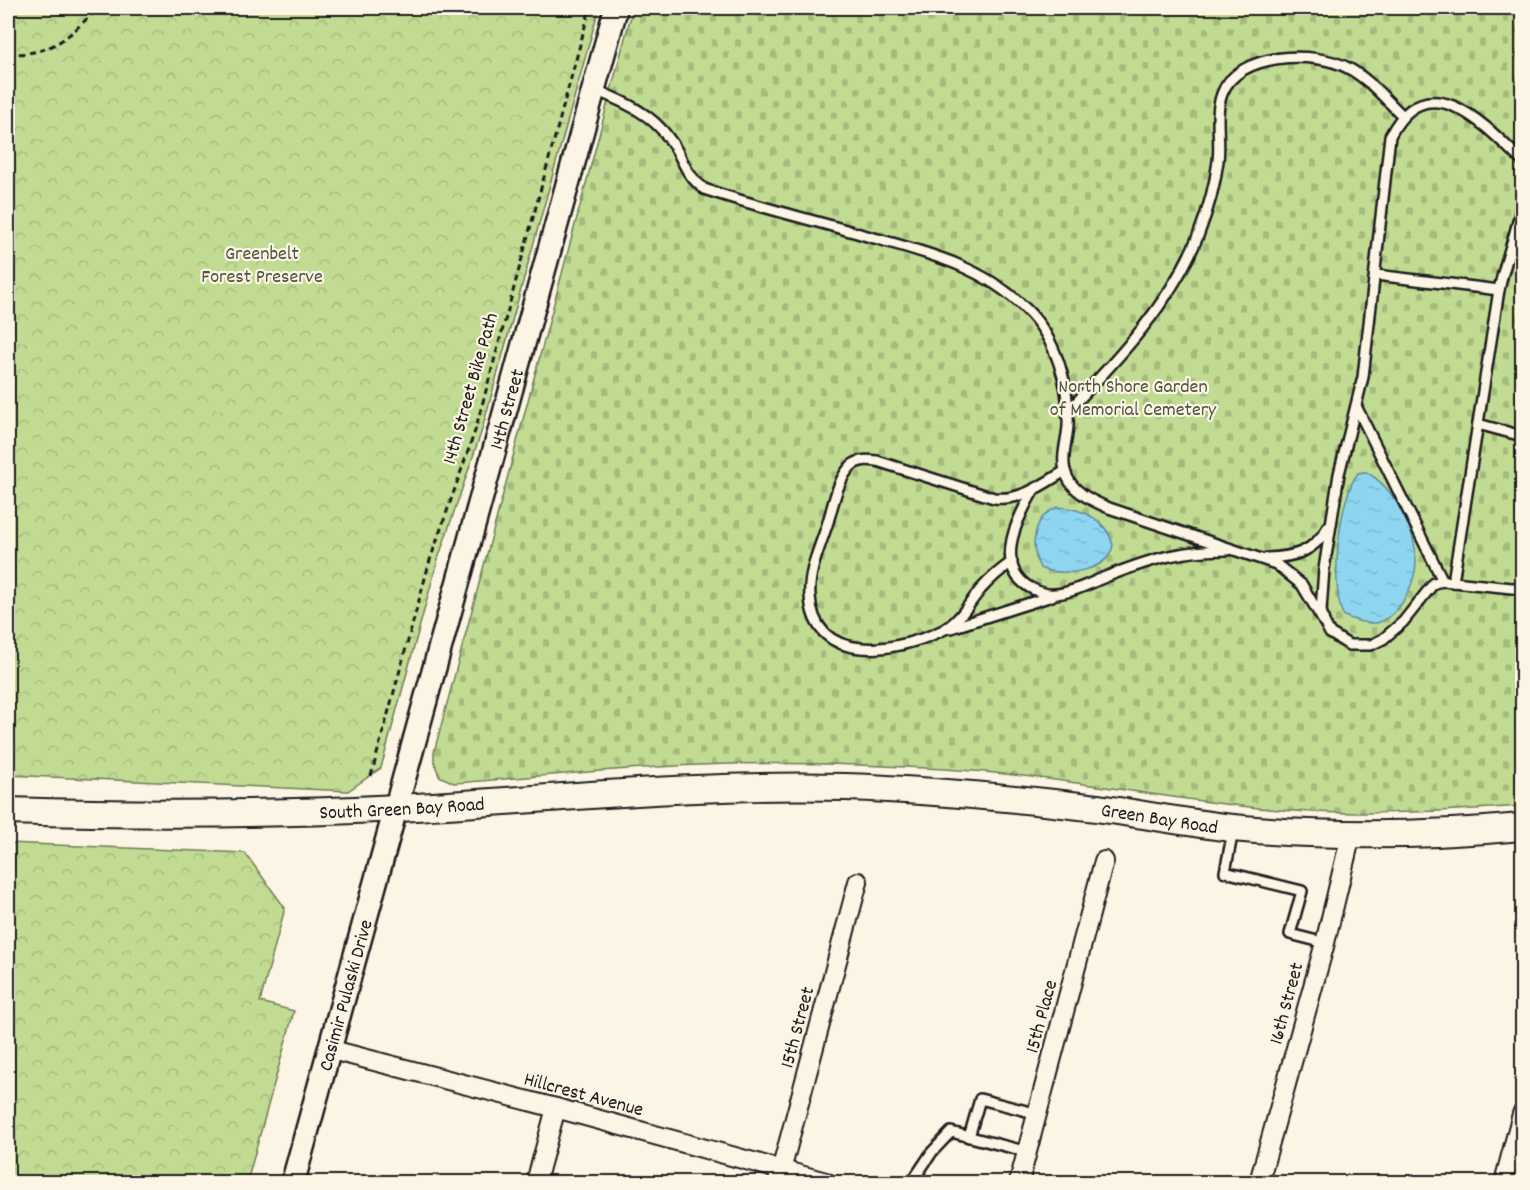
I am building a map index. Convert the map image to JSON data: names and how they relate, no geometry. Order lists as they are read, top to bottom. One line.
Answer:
{"streets":{"main road":["South Green Bay Road","Green Bay Road"],"street":["14th Street","Casimir Pulaski Drive","16th Street","15th Place","15th Street","Hillcrest Avenue"],"path":["14th Street Bike Path"]},"crossings":[["14th Street","South Green Bay Road"],["14th Street","Casimir Pulaski Drive"],["South Green Bay Road","Green Bay Road"],["South Green Bay Road","Casimir Pulaski Drive"],["Green Bay Road","16th Street"],["Casimir Pulaski Drive","Hillcrest Avenue"],["15th Street","Hillcrest Avenue"]],"parks":["Greenbelt Forest Preserve","North Shore Garden of Memorial Cemetery"]}
